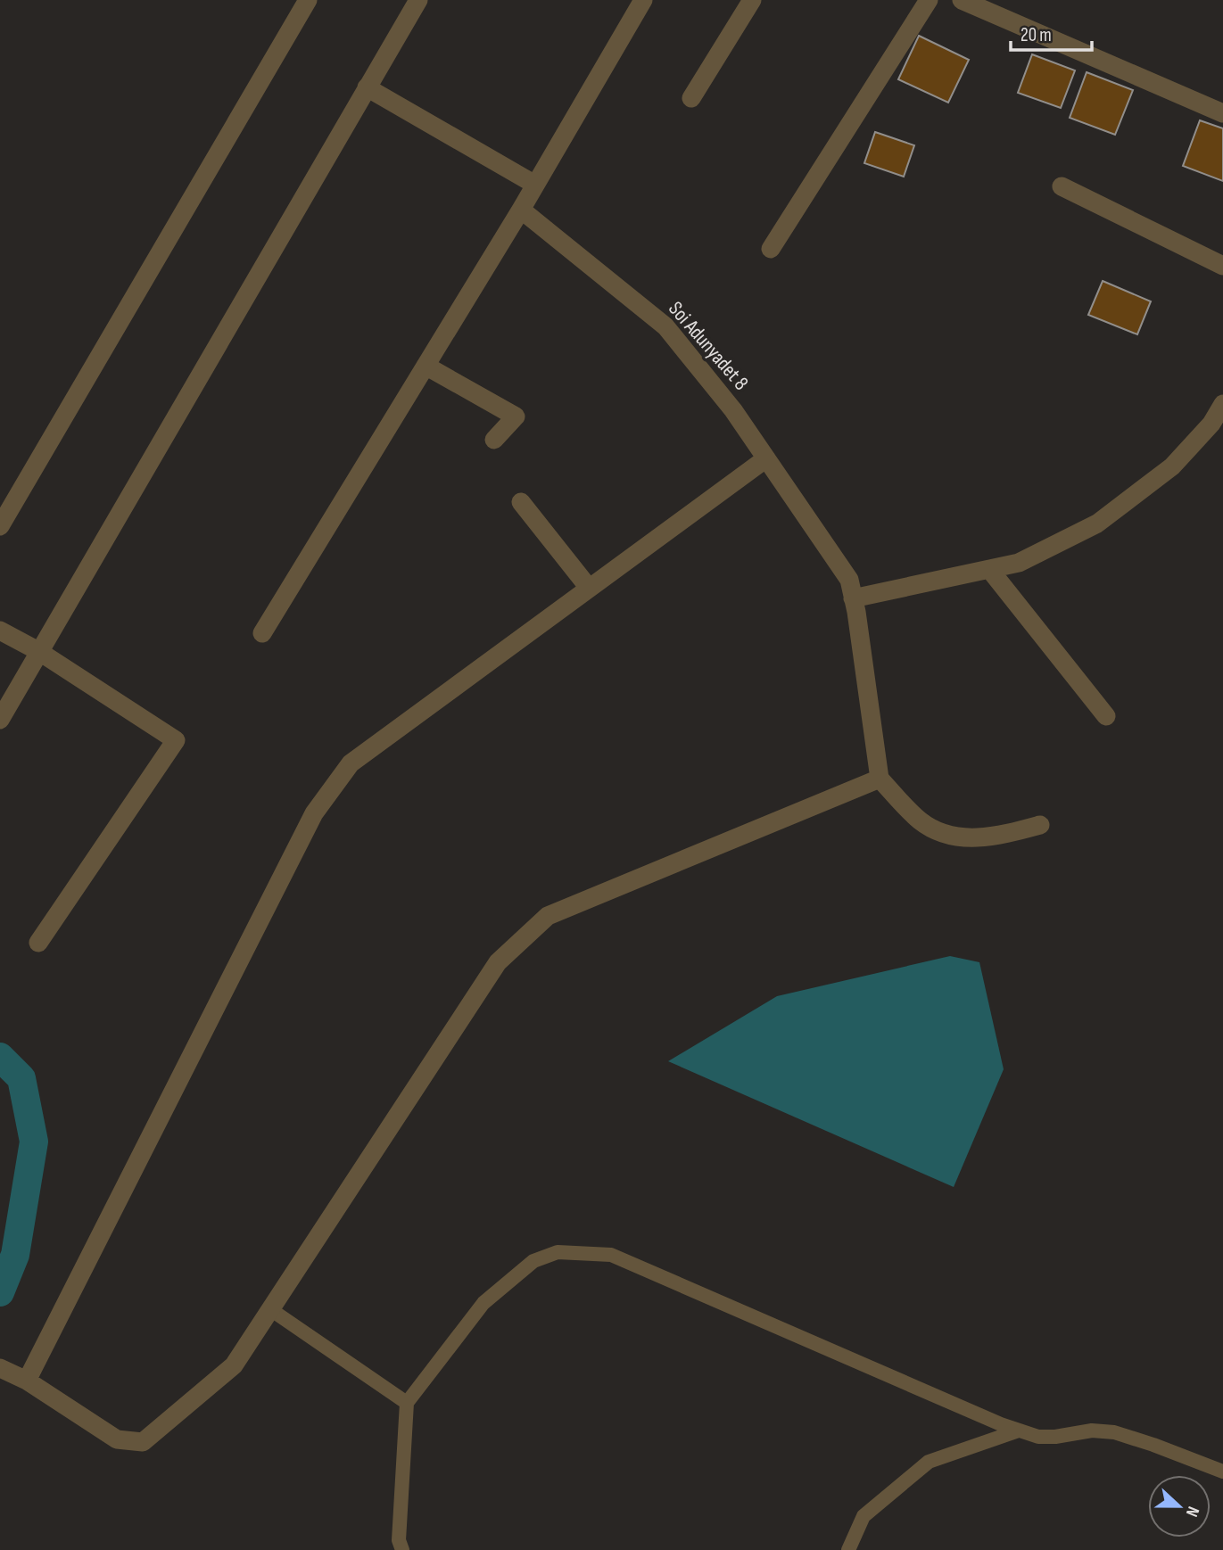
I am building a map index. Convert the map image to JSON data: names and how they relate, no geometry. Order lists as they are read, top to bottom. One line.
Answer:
{"streets":{"street":["Soi Adunyadet 8"]},"scale_bar":"20 m","north":"right"}
